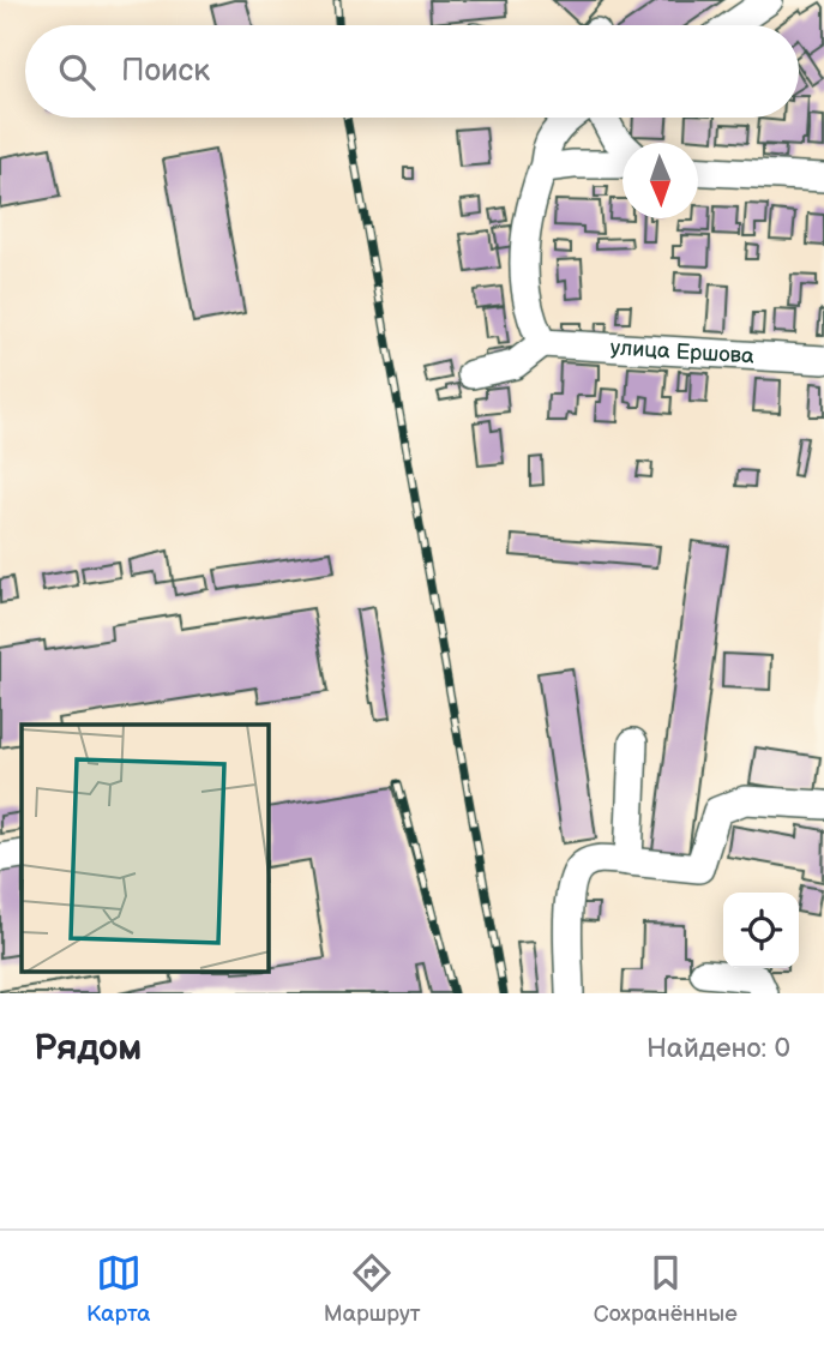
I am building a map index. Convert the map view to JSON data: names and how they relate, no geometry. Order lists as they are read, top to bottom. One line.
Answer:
{"streets":{"street":["улица Ершова"]},"north":"bottom","page":{"search":"Поиск","heading":["Рядом","Найдено: 0"],"nav":["Карта","Маршрут","Сохранённые"]}}
